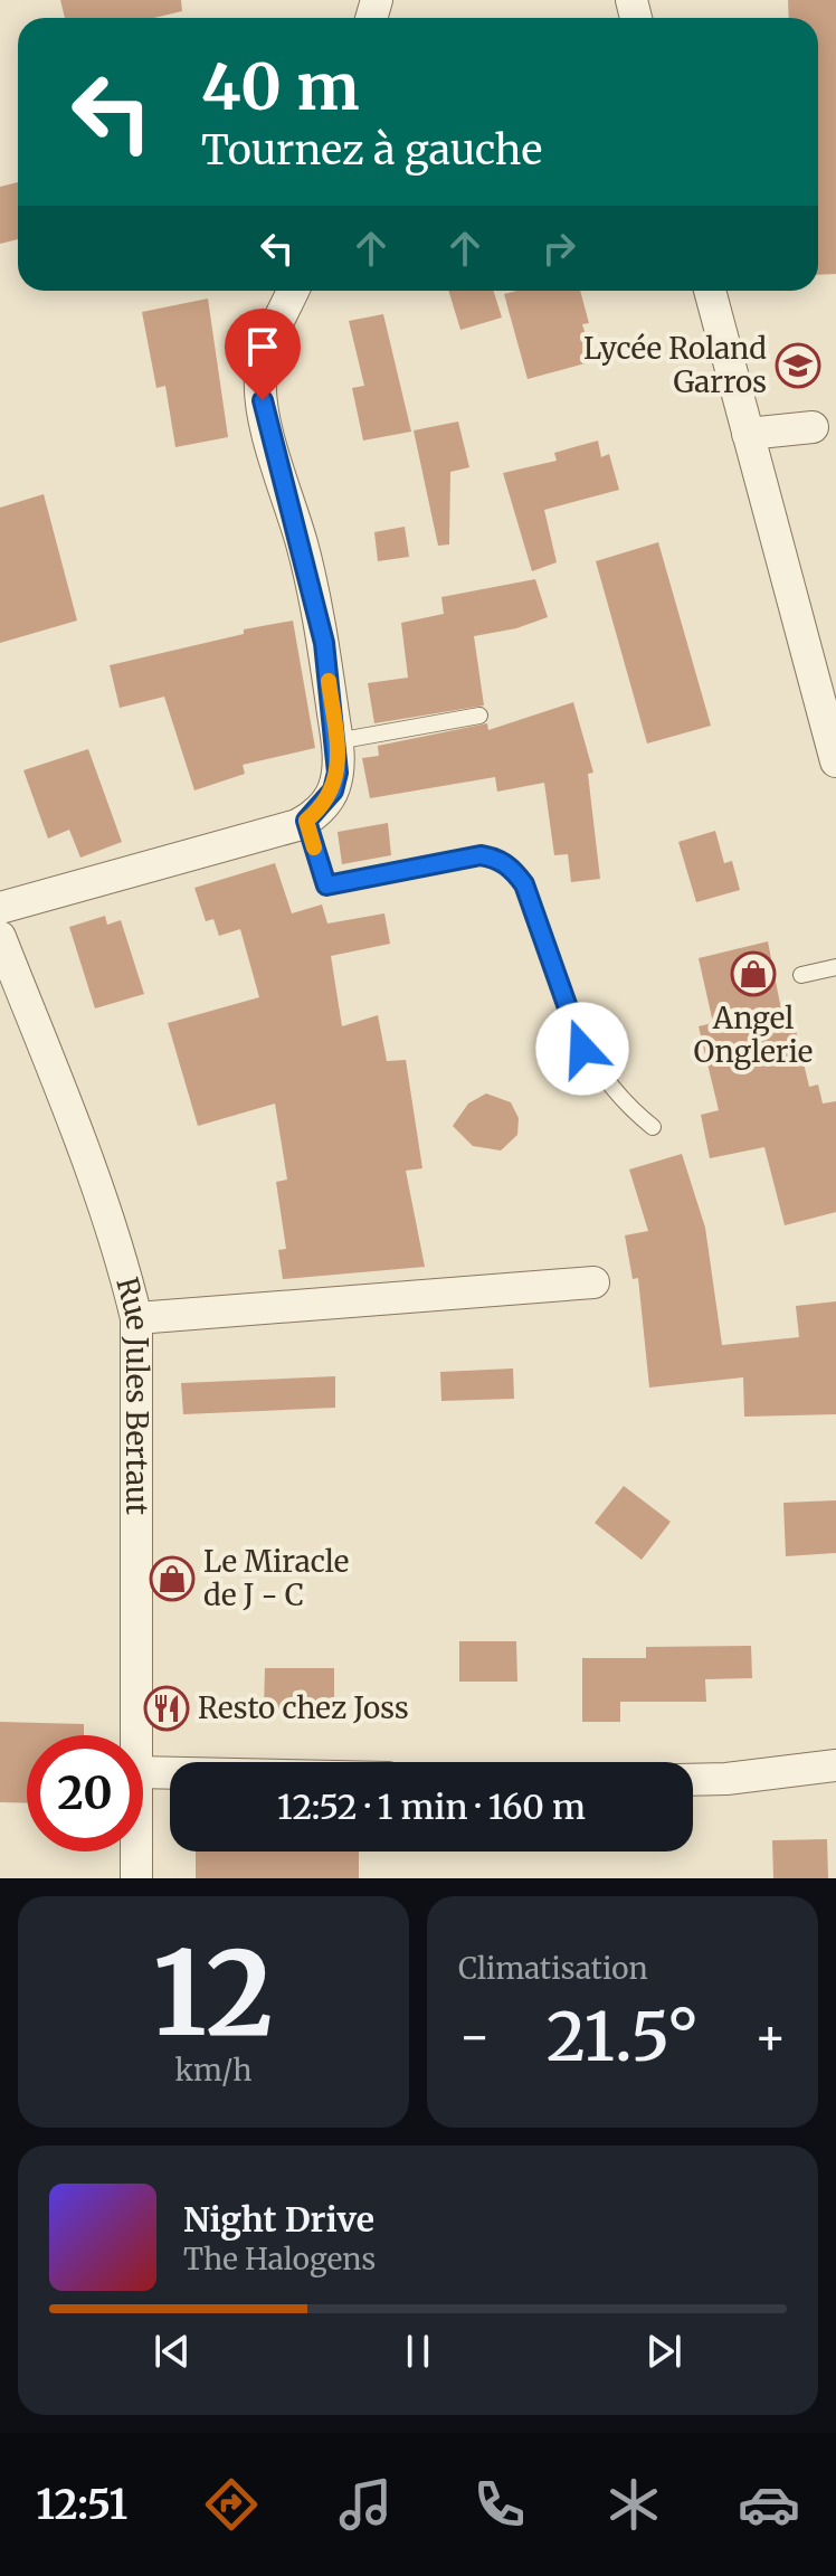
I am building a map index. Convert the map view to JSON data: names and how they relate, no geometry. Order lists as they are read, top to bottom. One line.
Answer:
{"streets":{"street":["Rue Jules Bertaut"]},"places":{"school or university":["Lycée Roland Garros"],"shop":["Angel Onglerie","Le Miracle de J - C"],"restaurant":["Resto chez Joss"]},"page":{"turn":["40 m","Tournez à gauche"],"limit":"20","trip":"12:52 · 1 min · 160 m","tile":[["12","km/h"],"Climatisation"],"heat":["−","21.5°","+"],"song":["Night Drive","The Halogens"],"tabs":"12:51"}}
